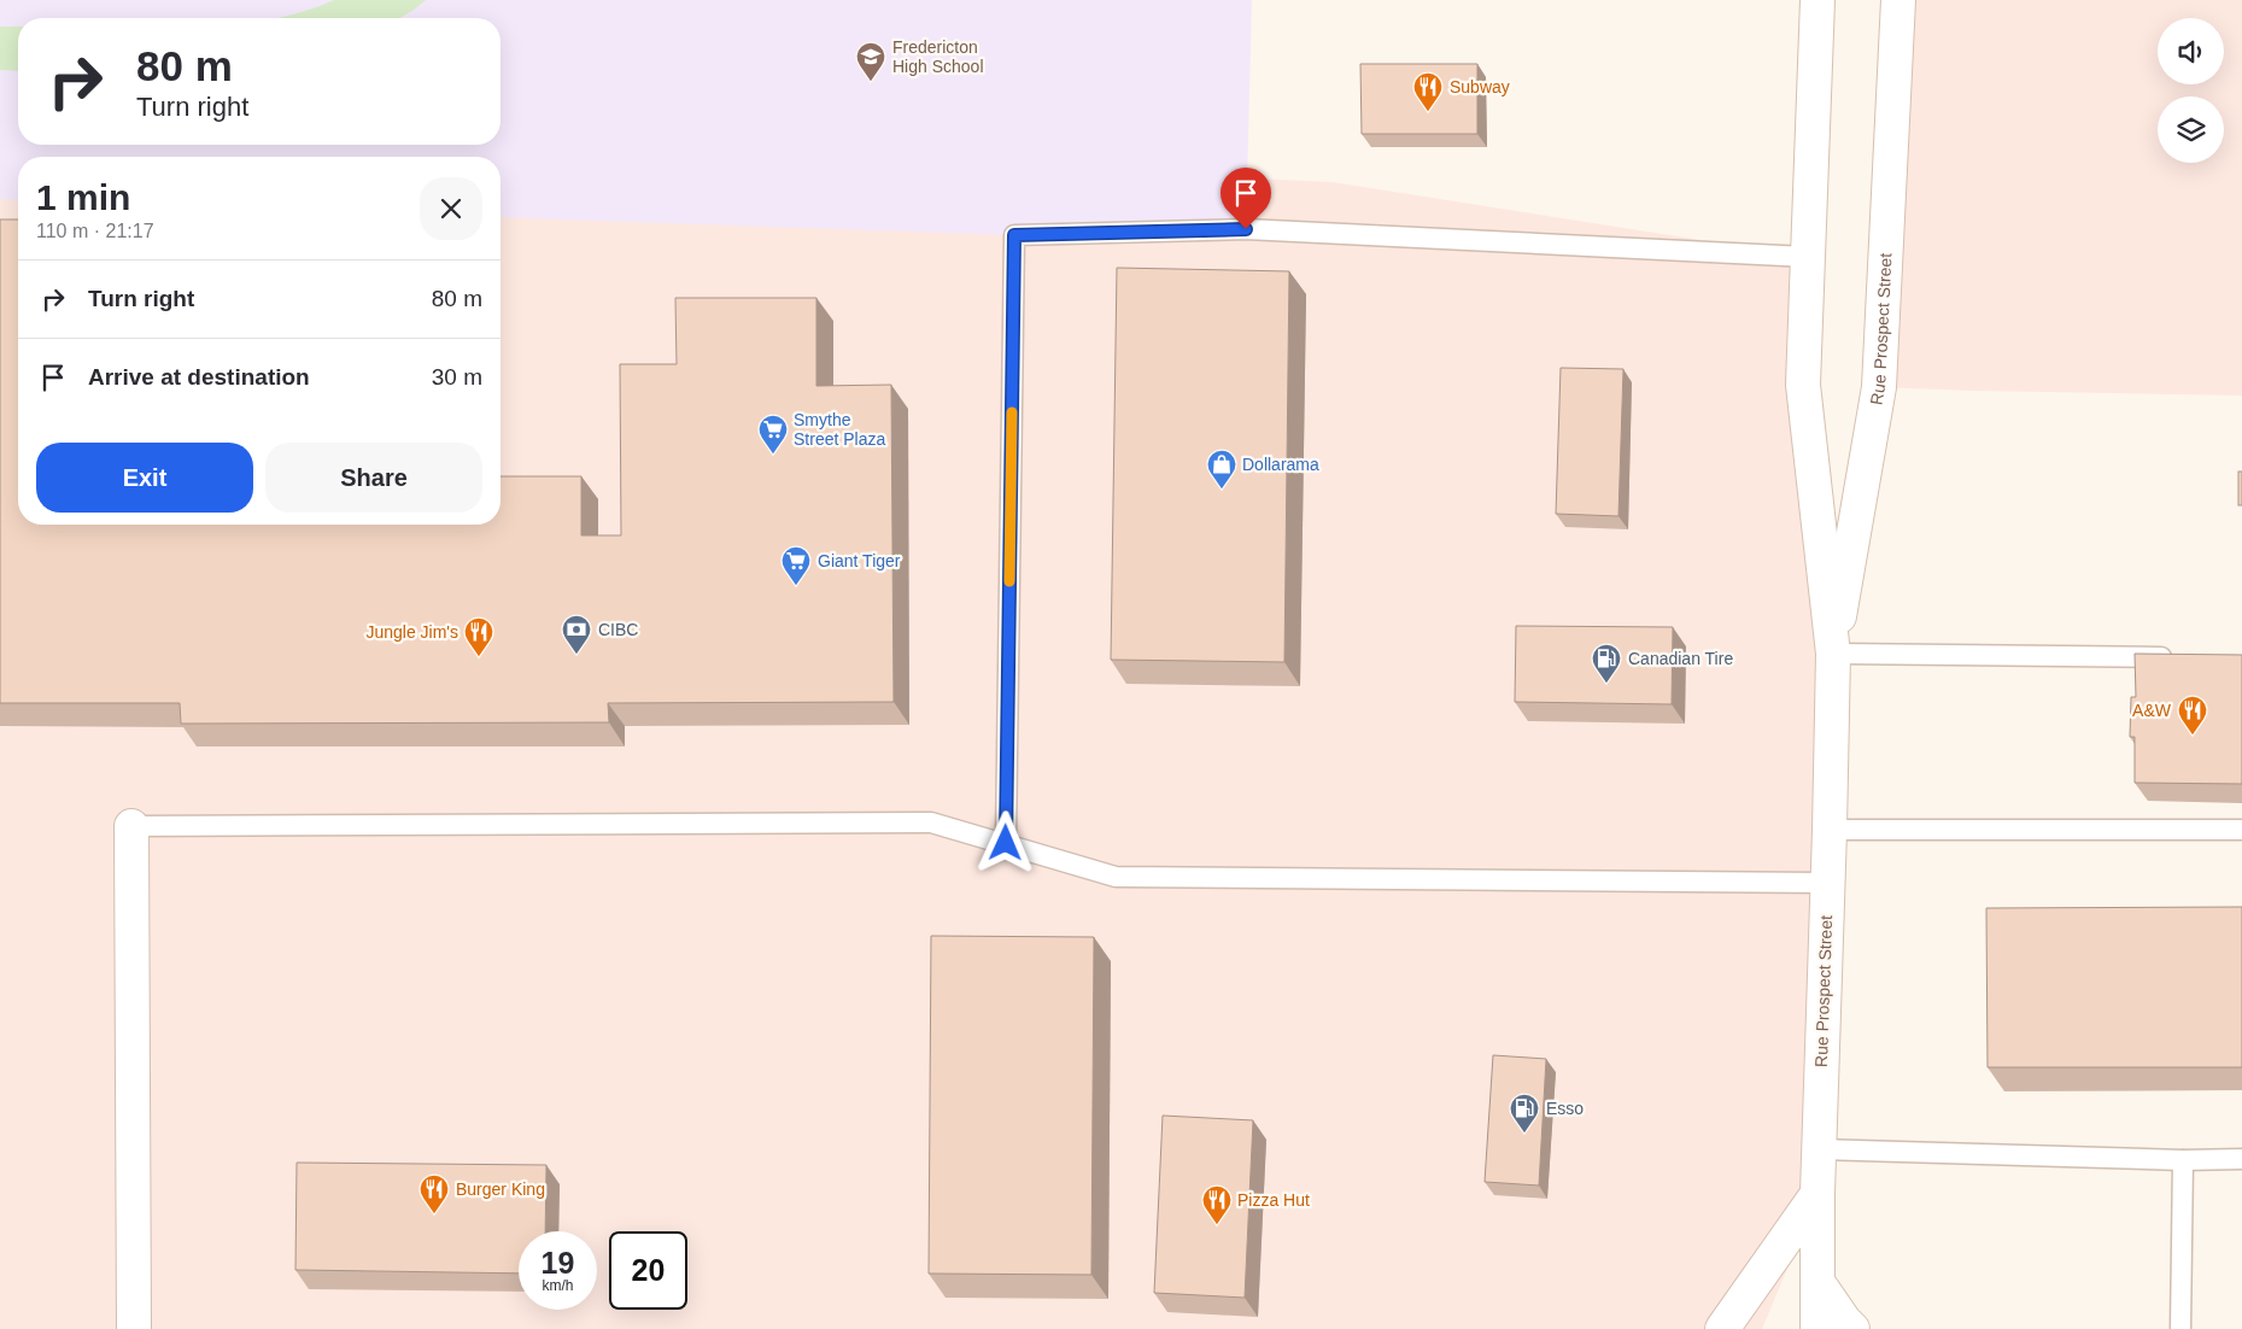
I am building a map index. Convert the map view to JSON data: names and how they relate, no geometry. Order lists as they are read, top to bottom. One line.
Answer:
{"streets":{"main road":["Rue Prospect Street"]},"places":{"school or university":["Fredericton High School"],"restaurant":["Subway","Jungle Jim's","A&W","Burger King","Pizza Hut"],"supermarket":["Smythe Street Plaza","Giant Tiger"],"shop":["Dollarama"],"bank":["CIBC"],"fuel station":["Canadian Tire","Esso"]},"page":{"turn":["80 m","Turn right"],"heading":["1 min","110 m · 21:17"],"list":[{"name":"Turn right","value":"80 m"},{"name":"Arrive at destination","value":"30 m"}],"buttons":["Exit","Share"],"speed":"19 km/h","limit":"20"}}
